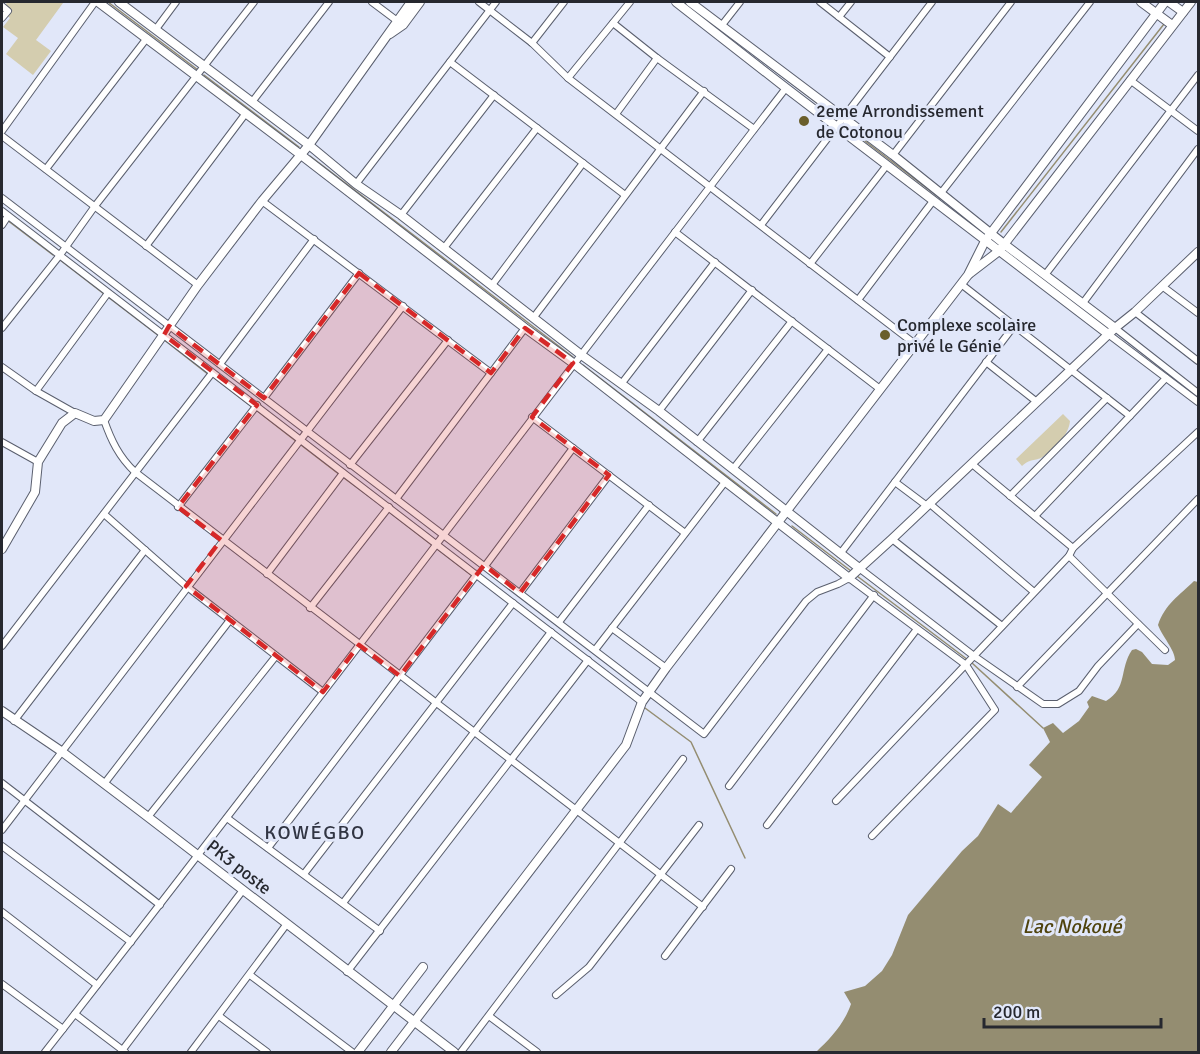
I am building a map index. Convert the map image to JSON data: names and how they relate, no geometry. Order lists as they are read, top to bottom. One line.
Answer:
{"streets":{"street":["PK3 poste"]},"districts":["KOWÉGBO"],"water":["Lac Nokoué"],"places":["2eme Arrondissement de Cotonou","Complexe scolaire privé le Génie"],"scale_bar":"200 m"}
